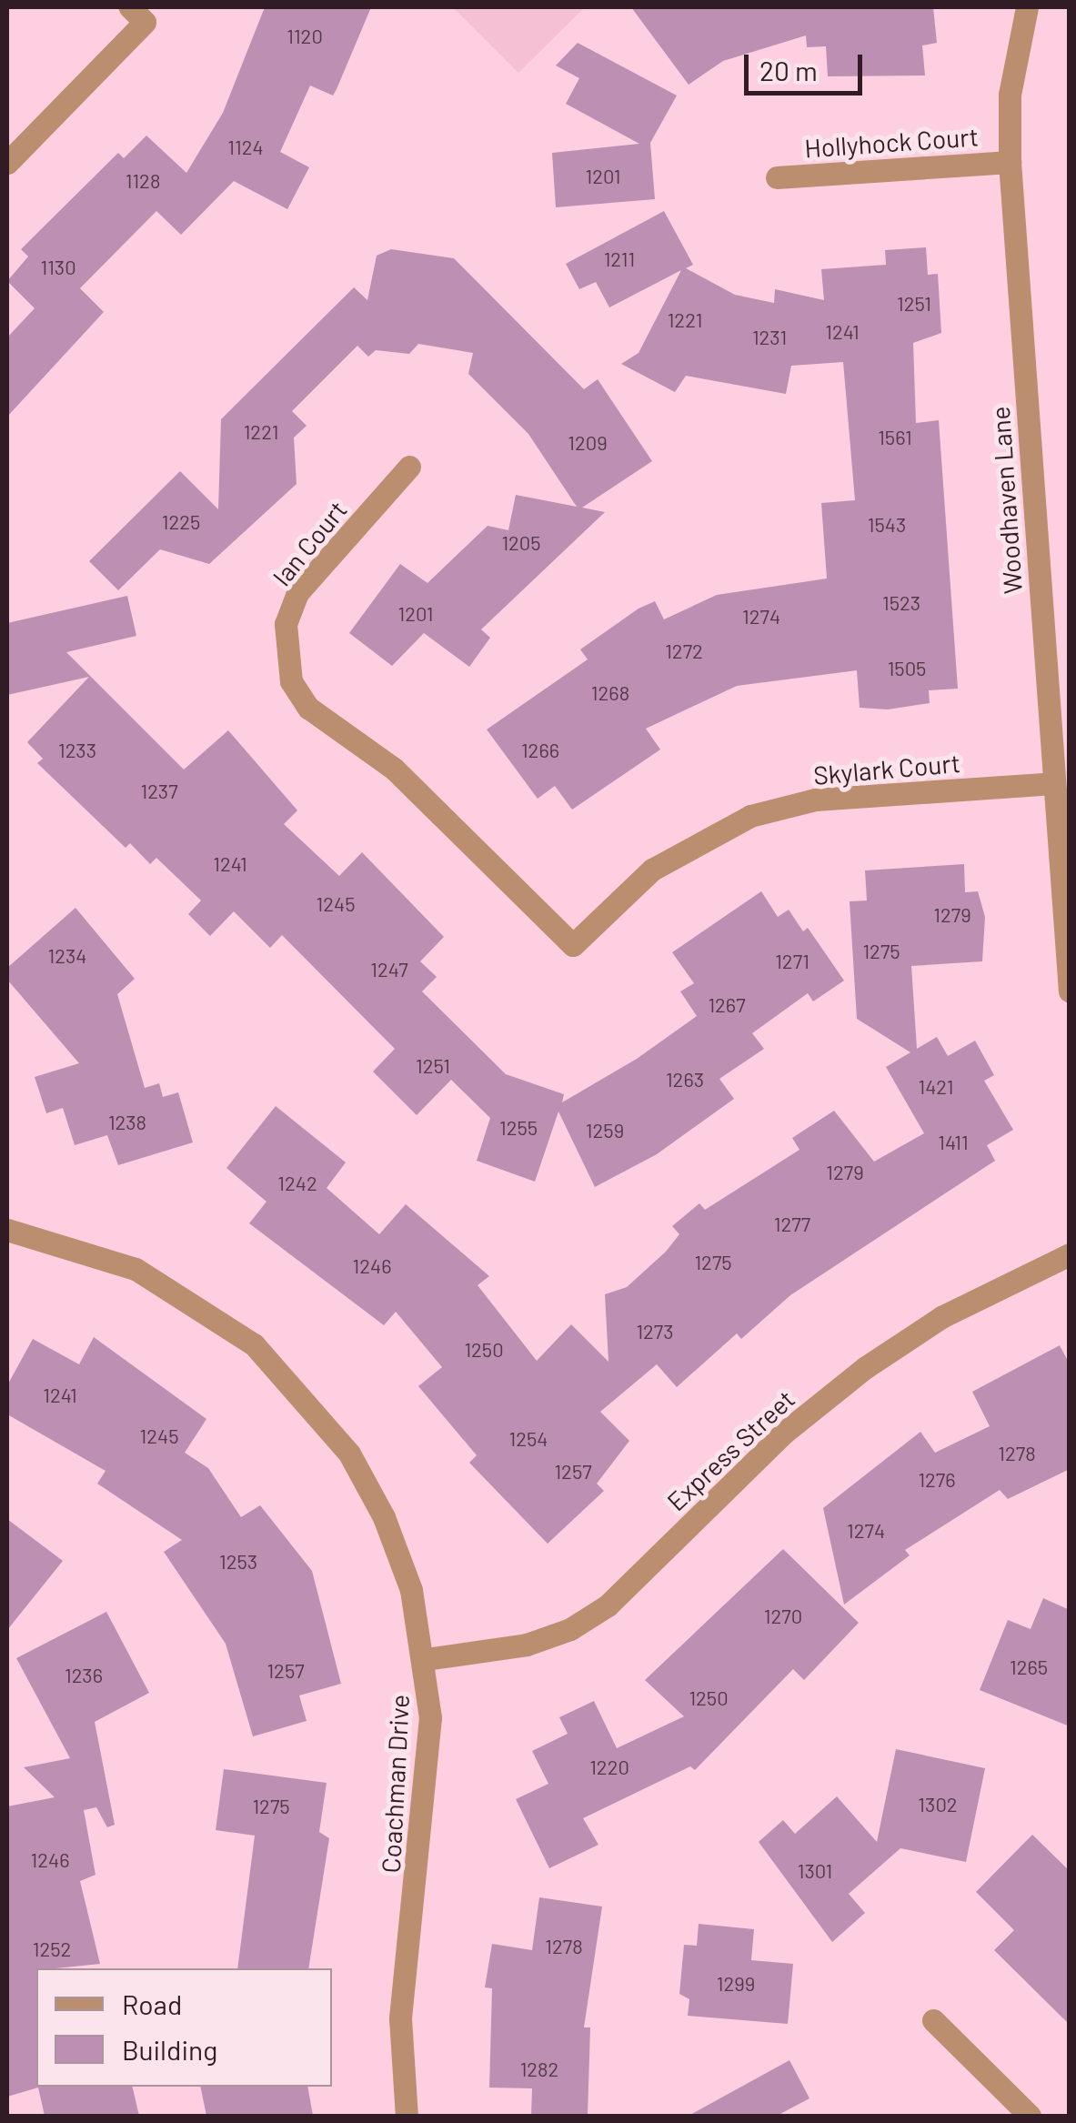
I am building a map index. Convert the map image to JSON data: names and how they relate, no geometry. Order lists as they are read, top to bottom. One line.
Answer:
{"streets":{"street":["Hollyhock Court","Woodhaven Lane","Ian Court","Skylark Court","Express Street","Coachman Drive"]},"crossings":[["Hollyhock Court","Woodhaven Lane"],["Woodhaven Lane","Skylark Court"],["Ian Court","Skylark Court"],["Express Street","Coachman Drive"]],"house_numbers":["1120","1124","1201","1128","1211","1130","1251","1221","1241","1231","1221","1561","1209","1225","1543","1205","1523","1201","1274","1272","1505","1268","1233","1266","1237","1241","1245","1279","1275","1234","1271","1247","1267","1251","1263","1421","1238","1255","1259","1411","1279","1242","1277","1275","1246","1273","1250","1241","1245","1254","1278","1257","1276","1274","1253","1270","1265","1257","1236","1250","1220","1302","1275","1246","1301","1278","1252","1299","1282"],"legend":["Road","Building"],"scale_bar":"20 m"}
